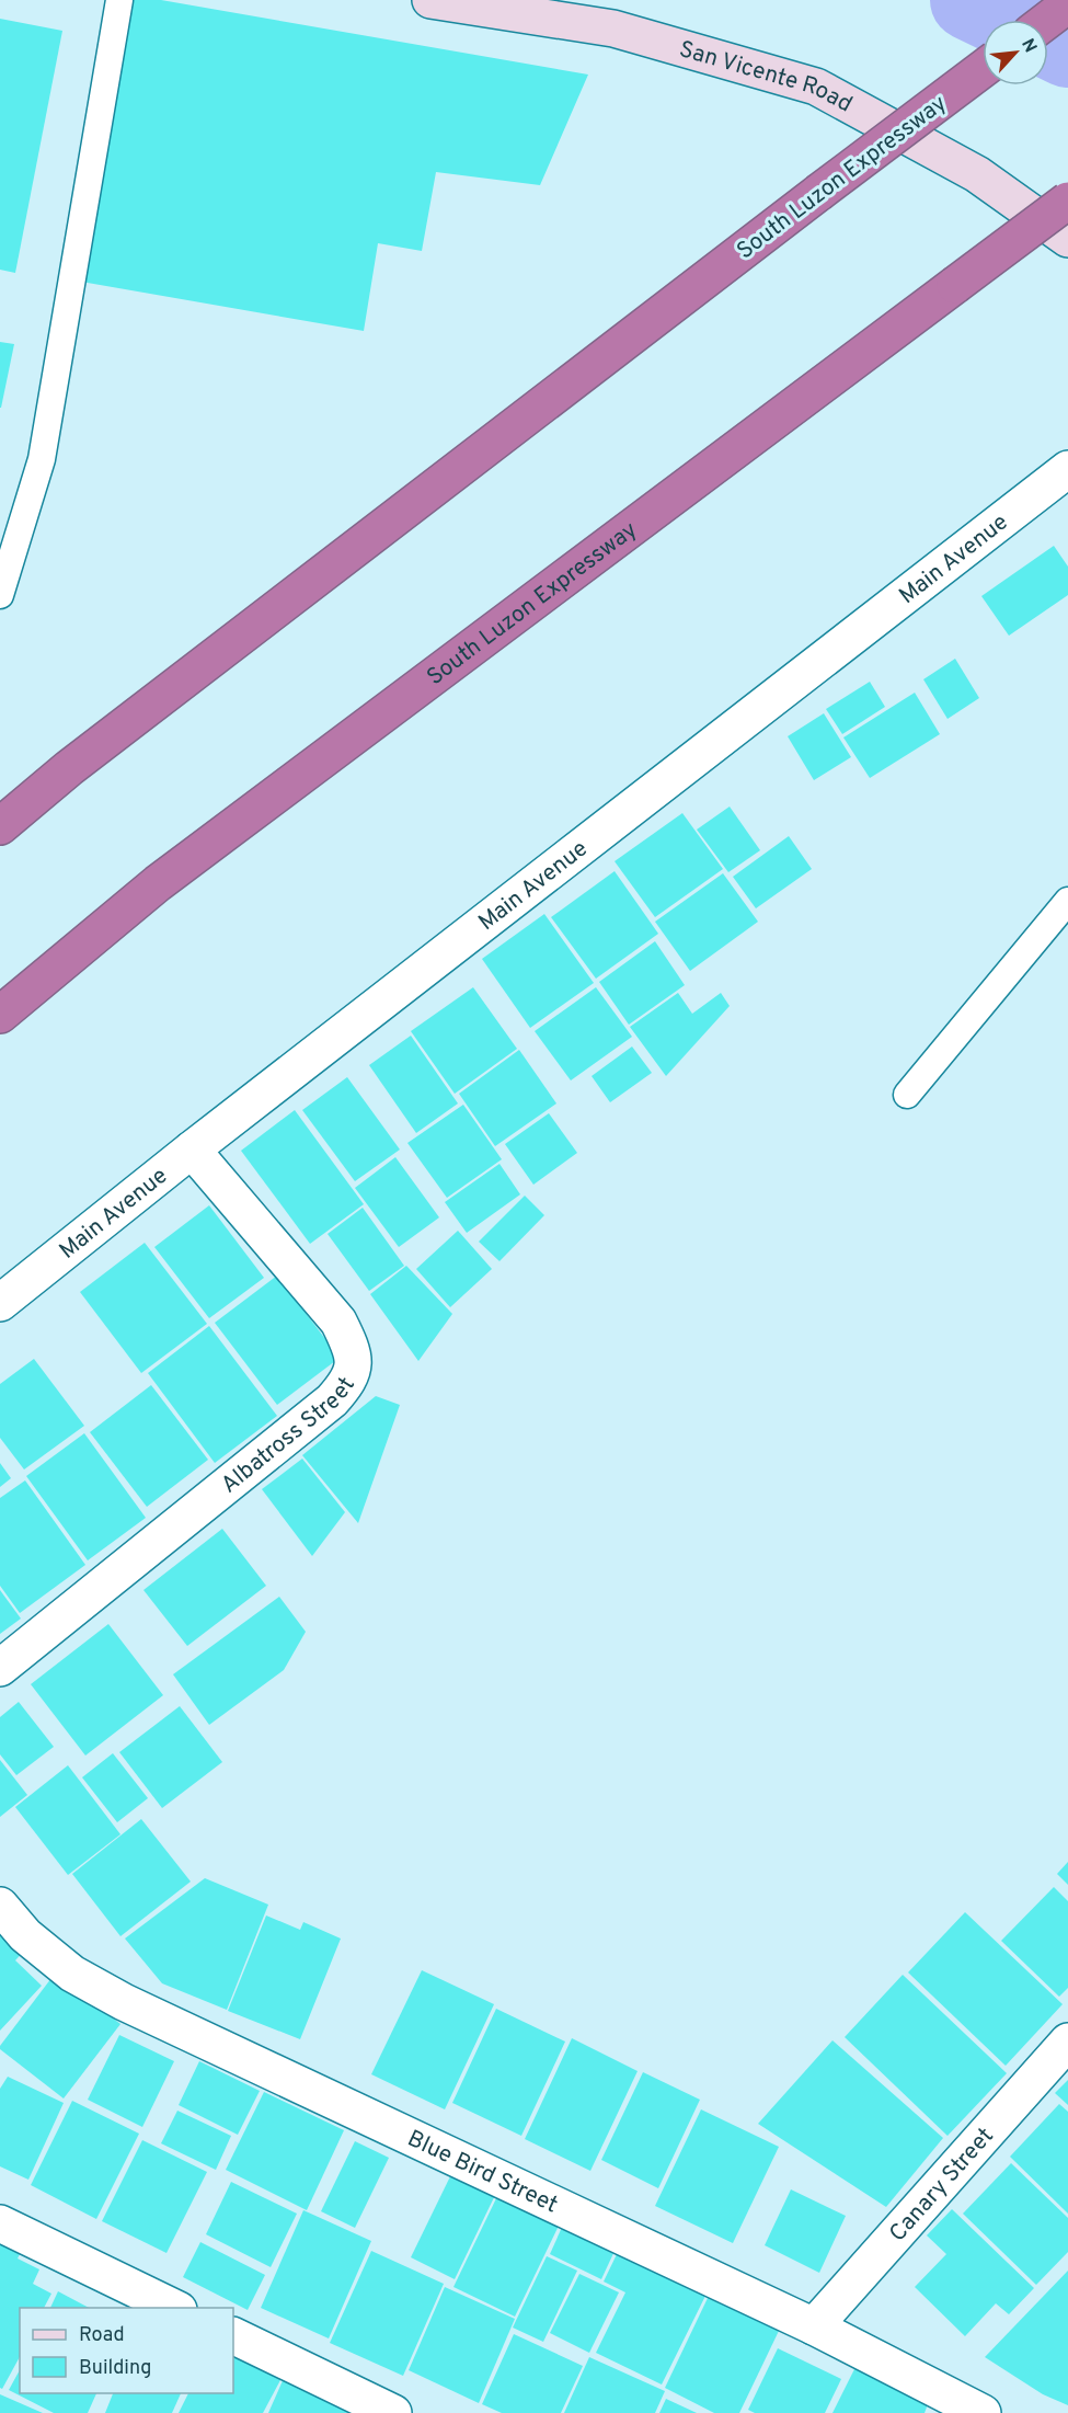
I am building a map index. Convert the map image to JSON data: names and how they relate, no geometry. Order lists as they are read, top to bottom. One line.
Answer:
{"streets":{"highway":["South Luzon Expressway"],"main road":["San Vicente Road"],"street":["Main Avenue","Albatross Street","Blue Bird Street","Canary Street"]},"crossings":[["Main Avenue","Albatross Street"],["Blue Bird Street","Canary Street"]],"legend":["Road","Building"],"north":"top right"}
